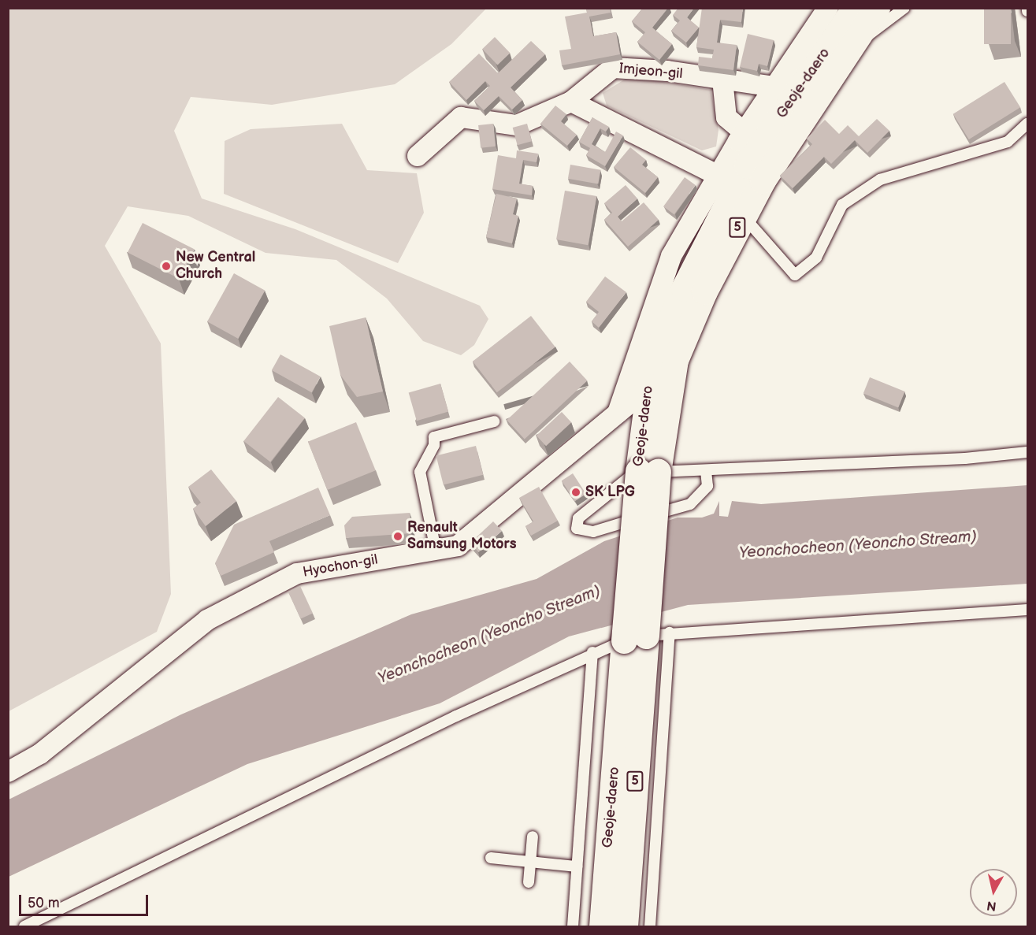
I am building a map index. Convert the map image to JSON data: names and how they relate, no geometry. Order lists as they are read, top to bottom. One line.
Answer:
{"streets":{"main road":["Geoje-daero","5"],"street":["Imjeon-gil","Hyochon-gil"]},"crossings":[["Geoje-daero","Hyochon-gil"]],"water":["Yeonchocheon (Yeoncho Stream)"],"places":["New Central Church","SK LPG","Renault Samsung Motors"],"scale_bar":"50 m","north":"bottom"}
